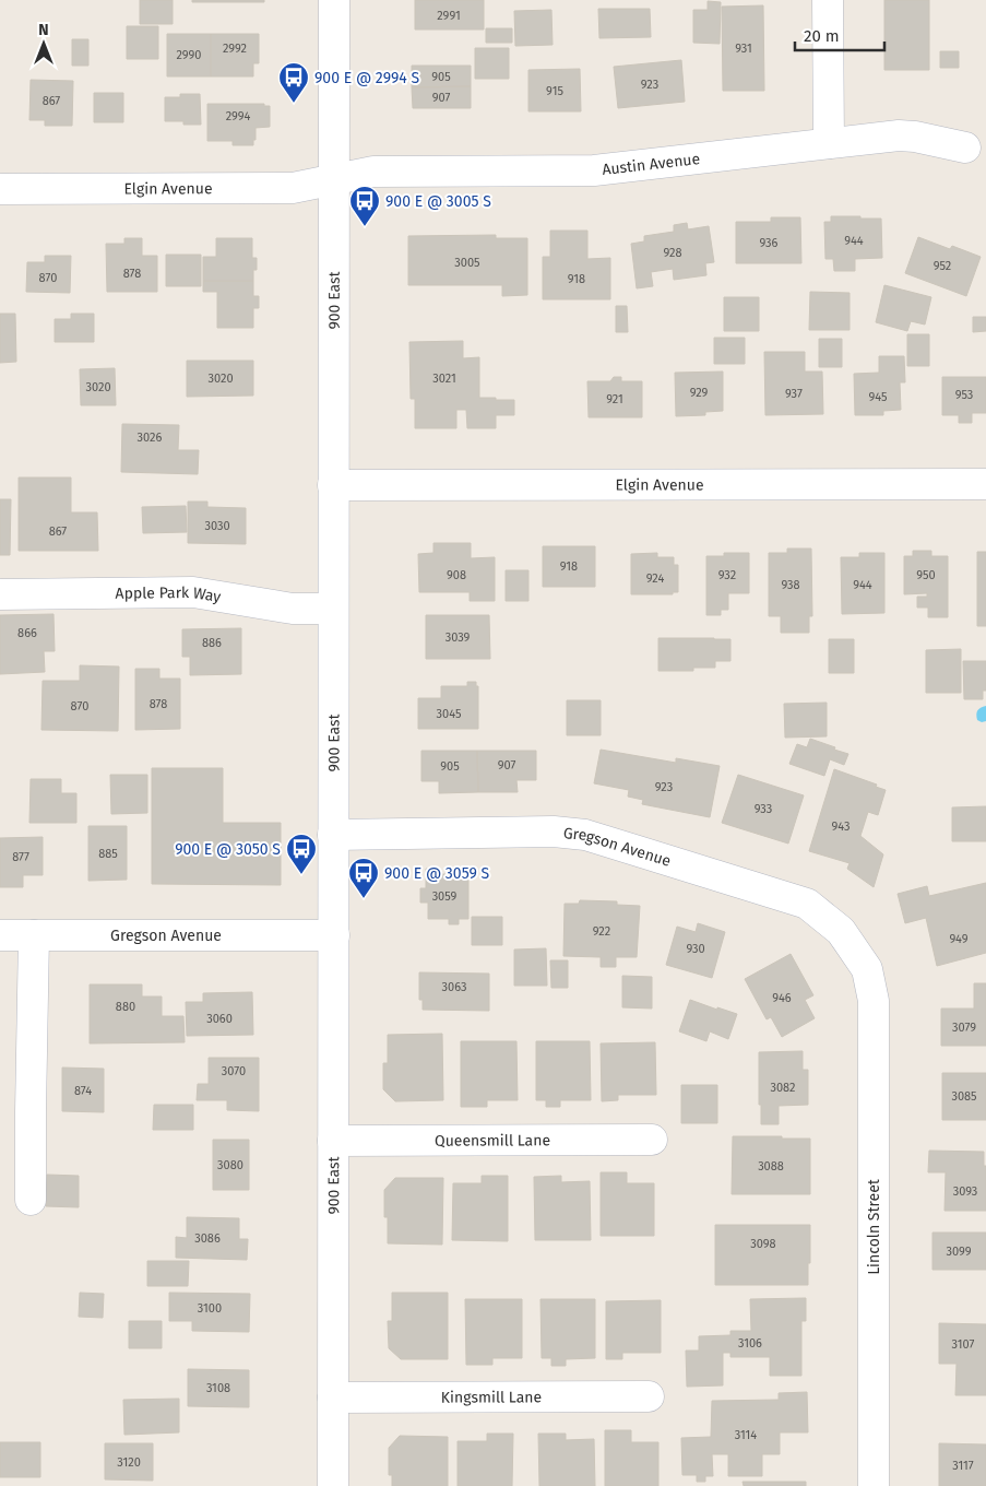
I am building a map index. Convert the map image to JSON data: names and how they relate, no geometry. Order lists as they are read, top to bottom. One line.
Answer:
{"streets":{"street":["Austin Avenue","Elgin Avenue","900 East","Apple Park Way","Gregson Avenue","Queensmill Lane","Lincoln Street","Kingsmill Lane"]},"crossings":[["Austin Avenue","Elgin Avenue"],["Austin Avenue","900 East"],["Elgin Avenue","900 East"],["900 East","Apple Park Way"],["900 East","Gregson Avenue"],["900 East","Queensmill Lane"],["900 East","Kingsmill Lane"],["Gregson Avenue","Lincoln Street"]],"places":{"bus stop":["900 E @ 2994 S","900 E @ 3005 S","900 E @ 3050 S","900 E @ 3059 S"]},"house_numbers":["2991","2992","931","2990","905","923","915","907","867","2994","944","936","928","3005","952","878","870","918","3020","3021","3020","929","937","953","945","921","3026","3030","867","918","908","932","950","924","938","944","866","3039","886","878","870","3045","907","905","923","933","943","885","877","3059","922","949","930","3063","946","880","3060","3079","3070","3082","874","3085","3080","3088","3093","3086","3098","3099","3100","3106","3107","3108","3114","3120","3117"],"scale_bar":"20 m","north":"top"}
